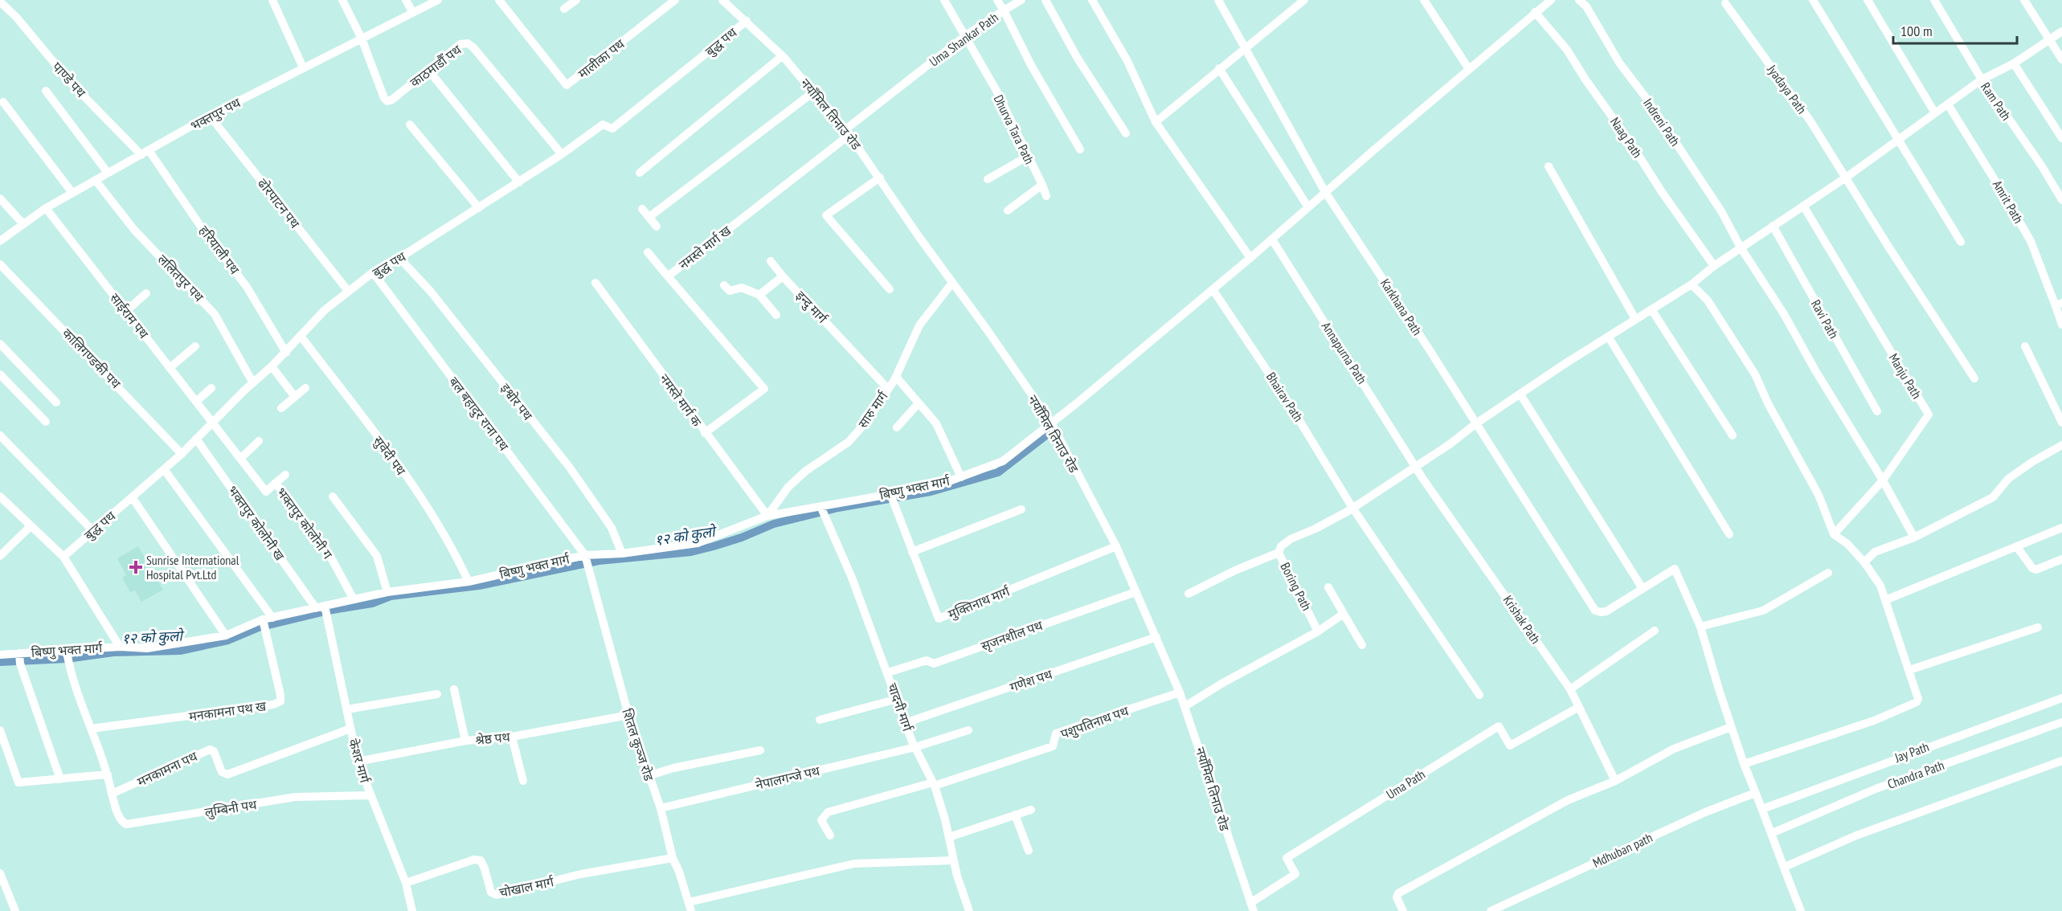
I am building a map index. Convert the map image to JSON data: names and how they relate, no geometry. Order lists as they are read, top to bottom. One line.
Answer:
{"streets":{"street":["Uma Shankar Path","बुद्ध पथ","मालीका पथ","काठमाडौँ पथ","पाण्डे पथ","Jyadaya Path","Ram Path","भक्तपुर पथ","नयाँमिल तिनाउ रोड","Indreni Path","Dhurva Tara Path","Naag Path","Amrit Path","ढोरपाटन पथ","नमस्ते मार्ग ख","हरियाली पथ","ललितपुर पथ","इन्दु मार्ग","Karkhana Path","साईराम पथ","Ravi Path","Annapurna Path","कालिगण्डकी पथ","Manju Path","Bhairav Path","नमस्ते मार्ग क","इश्वोर पथ","सारु मार्ग","बल बहादुर राना पथ","सुवेदी पथ","बिष्णु भक्त मार्ग","भक्तपुर कोलोनी ख","भक्तपुर कोलोनी ग","Boring Path","मुक्तिनाथ मार्ग","Krishak Path","सृजनशील पथ","गणेश पथ","चादनी मार्ग","मनकामना पथ ख","पशुपतिनाथ पथ","श्रेष्ठ पथ","शितल कुञ्ज रोड","Jay Path","केशर मार्ग","मनकामना पथ","Chandra Path","नेपालगन्जे पथ","Uma Path","लुम्बिनी पथ","Mdhuban path","चोखाल मार्ग"]},"crossings":[["Uma Shankar Path","नयाँमिल तिनाउ रोड"],["Uma Shankar Path","Dhurva Tara Path"],["Uma Shankar Path","नमस्ते मार्ग ख"],["बुद्ध पथ","काठमाडौँ पथ"],["बुद्ध पथ","नयाँमिल तिनाउ रोड"],["बुद्ध पथ","ढोरपाटन पथ"],["बुद्ध पथ","हरियाली पथ"],["बुद्ध पथ","ललितपुर पथ"],["बुद्ध पथ","साईराम पथ"],["बुद्ध पथ","कालिगण्डकी पथ"],["बुद्ध पथ","इश्वोर पथ"],["बुद्ध पथ","बल बहादुर राना पथ"],["बुद्ध पथ","सुवेदी पथ"],["बुद्ध पथ","भक्तपुर कोलोनी ख"],["बुद्ध पथ","भक्तपुर कोलोनी ग"],["काठमाडौँ पथ","भक्तपुर पथ"],["पाण्डे पथ","भक्तपुर पथ"],["पाण्डे पथ","हरियाली पथ"],["Jyadaya Path","Boring Path"],["Ram Path","Boring Path"],["भक्तपुर पथ","ढोरपाटन पथ"],["भक्तपुर पथ","हरियाली पथ"],["भक्तपुर पथ","ललितपुर पथ"],["भक्तपुर पथ","साईराम पथ"],["नयाँमिल तिनाउ रोड","नमस्ते मार्ग ख"],["नयाँमिल तिनाउ रोड","सारु मार्ग"],["नयाँमिल तिनाउ रोड","बिष्णु भक्त मार्ग"],["नयाँमिल तिनाउ रोड","मुक्तिनाथ मार्ग"],["नयाँमिल तिनाउ रोड","सृजनशील पथ"],["नयाँमिल तिनाउ रोड","गणेश पथ"],["नयाँमिल तिनाउ रोड","पशुपतिनाथ पथ"],["नयाँमिल तिनाउ रोड","Uma Path"],["Indreni Path","Manju Path"],["Indreni Path","Boring Path"],["Naag Path","बिष्णु भक्त मार्ग"],["Naag Path","Boring Path"],["Amrit Path","Boring Path"],["नमस्ते मार्ग ख","नमस्ते मार्ग क"],["इन्दु मार्ग","सारु मार्ग"],["Karkhana Path","बिष्णु भक्त मार्ग"],["Karkhana Path","Boring Path"],["साईराम पथ","भक्तपुर कोलोनी ग"],["Ravi Path","Boring Path"],["Annapurna Path","बिष्णु भक्त मार्ग"],["Annapurna Path","Boring Path"],["Annapurna Path","Krishak Path"],["Manju Path","Boring Path"],["Bhairav Path","बिष्णु भक्त मार्ग"],["Bhairav Path","Boring Path"],["नमस्ते मार्ग क","सारु मार्ग"],["नमस्ते मार्ग क","बिष्णु भक्त मार्ग"],["इश्वोर पथ","बिष्णु भक्त मार्ग"],["सारु मार्ग","बिष्णु भक्त मार्ग"],["बल बहादुर राना पथ","बिष्णु भक्त मार्ग"],["बल बहादुर राना पथ","शितल कुञ्ज रोड"],["सुवेदी पथ","बिष्णु भक्त मार्ग"],["बिष्णु भक्त मार्ग","भक्तपुर कोलोनी ख"],["बिष्णु भक्त मार्ग","भक्तपुर कोलोनी ग"],["बिष्णु भक्त मार्ग","मुक्तिनाथ मार्ग"],["बिष्णु भक्त मार्ग","चादनी मार्ग"],["बिष्णु भक्त मार्ग","मनकामना पथ ख"],["बिष्णु भक्त मार्ग","शितल कुञ्ज रोड"],["बिष्णु भक्त मार्ग","केशर मार्ग"],["भक्तपुर कोलोनी ख","केशर मार्ग"],["Boring Path","Krishak Path"],["Krishak Path","Uma Path"],["सृजनशील पथ","चादनी मार्ग"],["गणेश पथ","चादनी मार्ग"],["चादनी मार्ग","पशुपतिनाथ पथ"],["चादनी मार्ग","नेपालगन्जे पथ"],["श्रेष्ठ पथ","शितल कुञ्ज रोड"],["श्रेष्ठ पथ","केशर मार्ग"],["शितल कुञ्ज रोड","नेपालगन्जे पथ"],["शितल कुञ्ज रोड","चोखाल मार्ग"],["केशर मार्ग","मनकामना पथ"],["केशर मार्ग","लुम्बिनी पथ"],["केशर मार्ग","चोखाल मार्ग"],["मनकामना पथ","लुम्बिनी पथ"]],"water":["१२ को कुलो"],"places":{"health":["Sunrise International Hospital Pvt.Ltd"]},"scale_bar":"100 m"}
